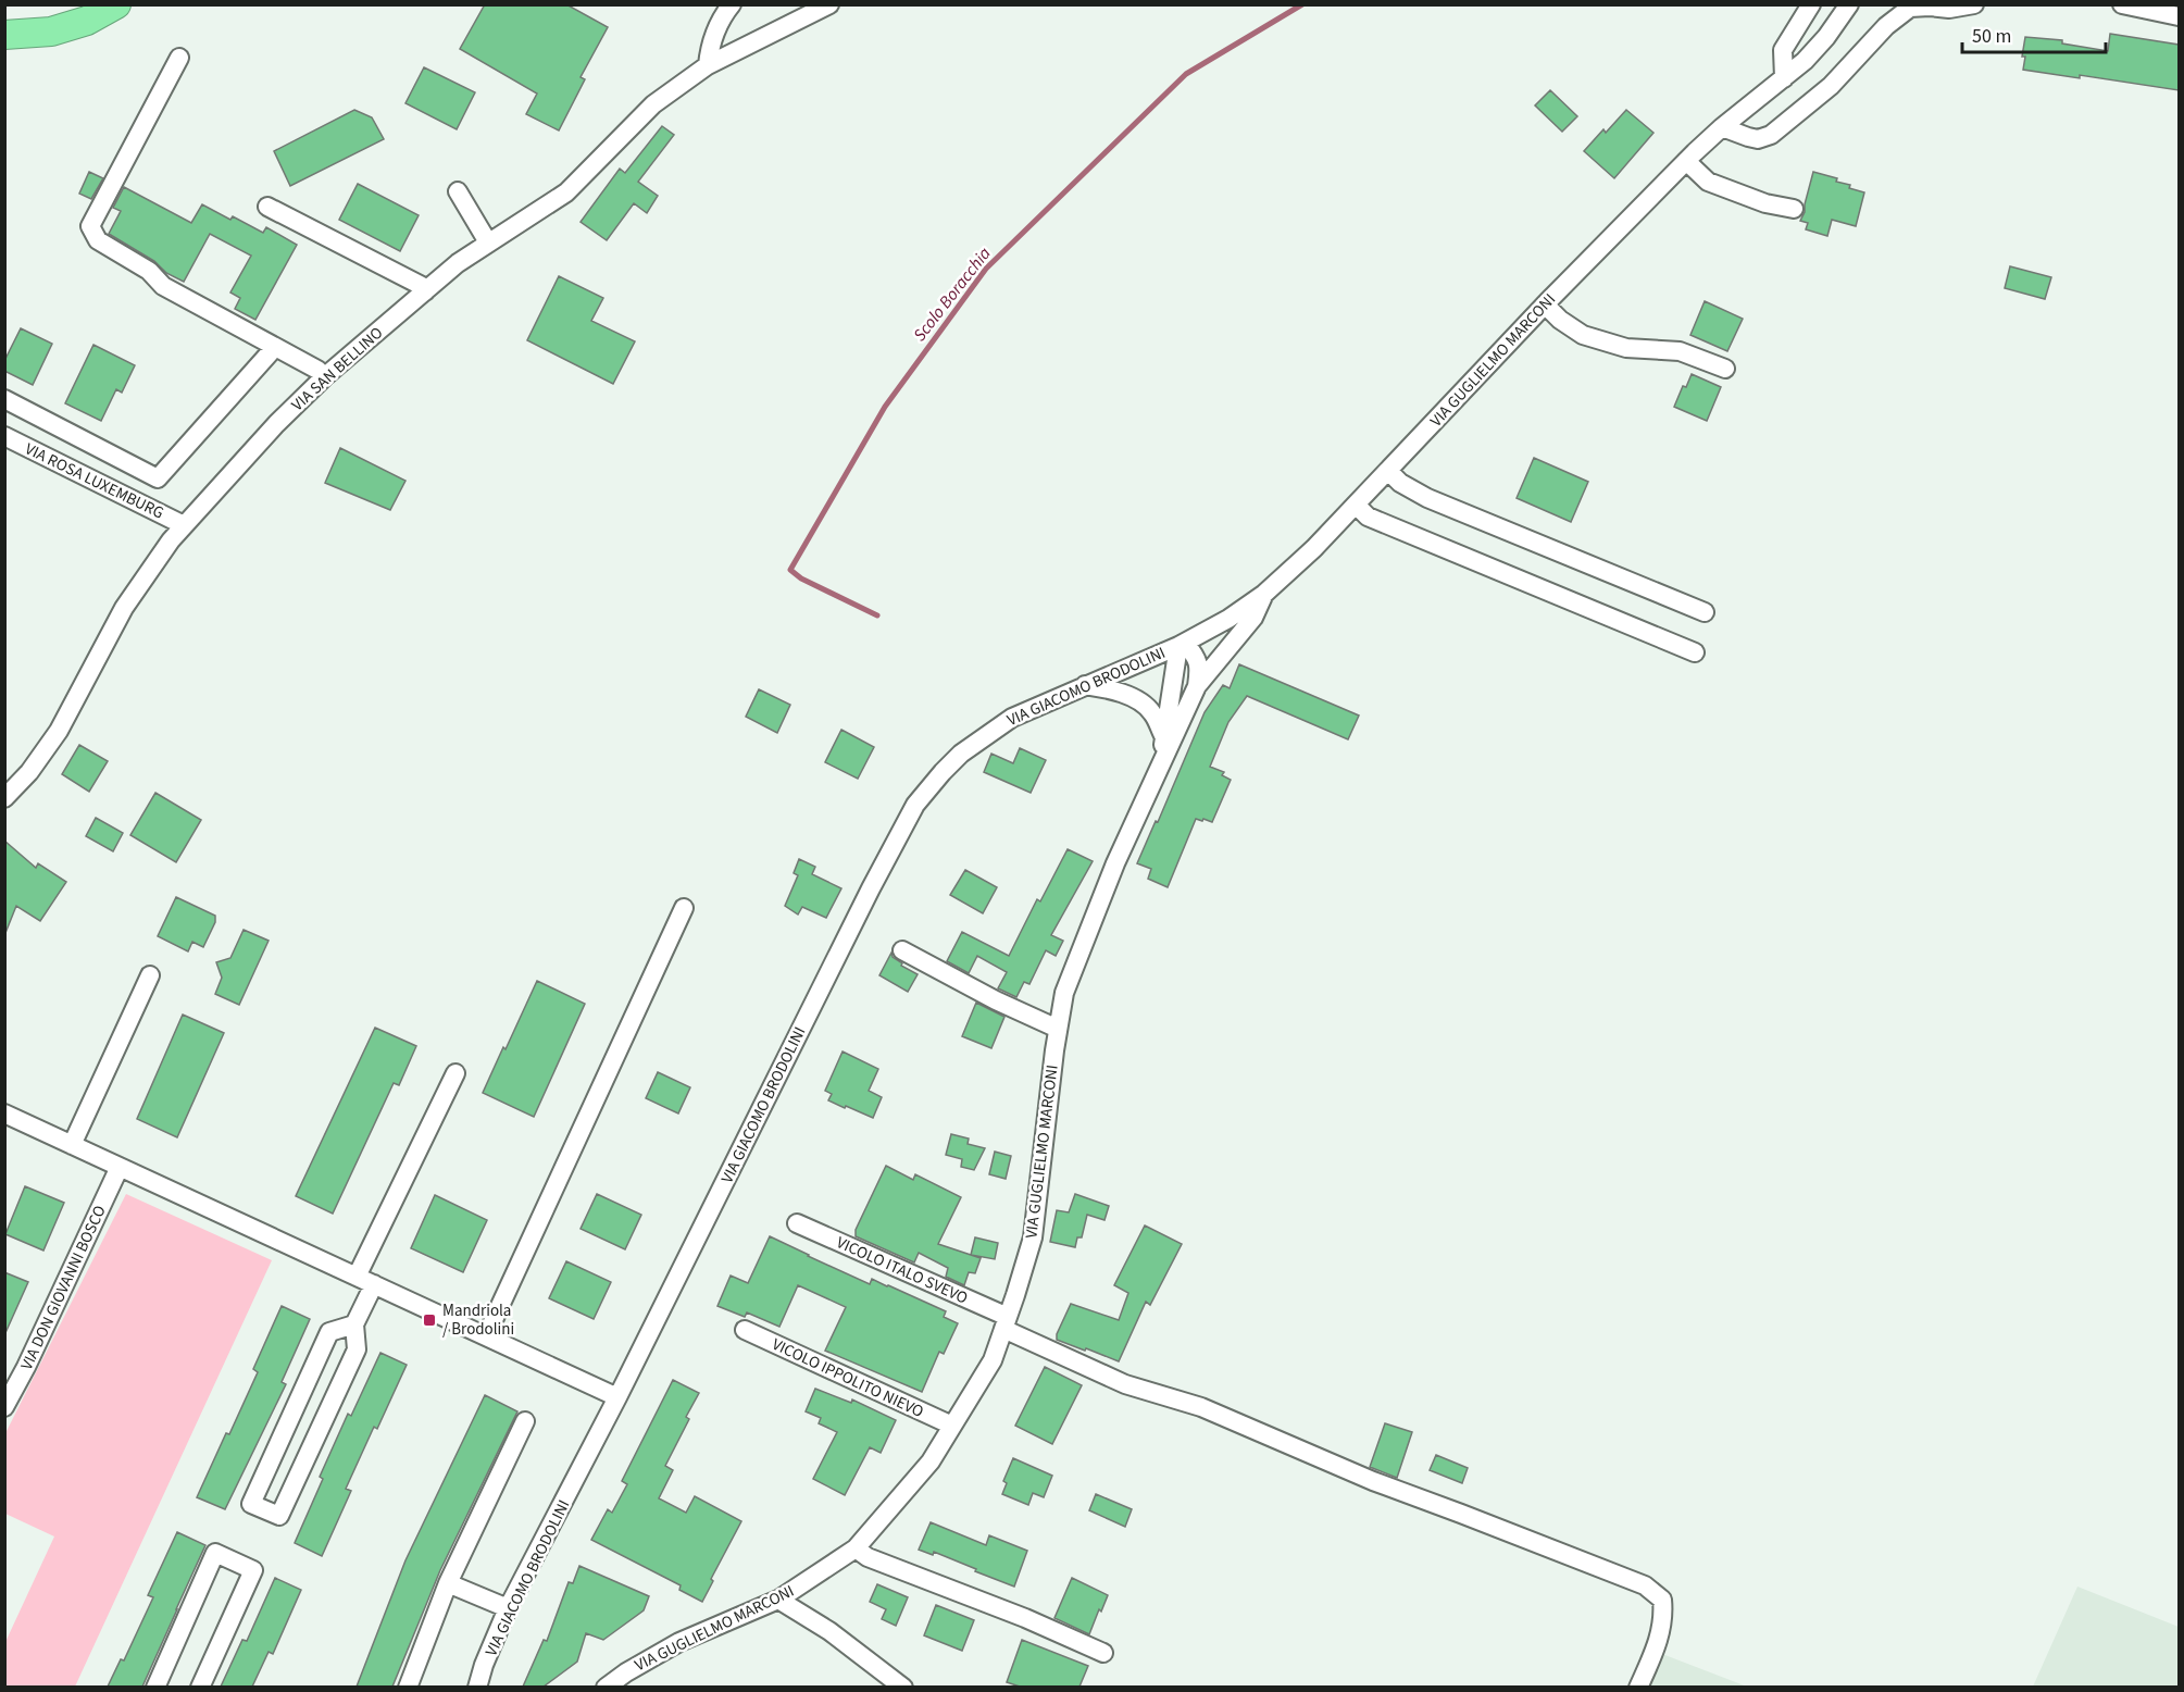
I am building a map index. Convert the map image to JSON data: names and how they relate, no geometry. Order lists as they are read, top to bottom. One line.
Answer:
{"streets":{"street":["VIA GUGLIELMO MARCONI","VIA SAN BELLINO","VIA ROSA LUXEMBURG","VIA GIACOMO BRODOLINI","VICOLO ITALO SVEVO","VIA DON GIOVANNI BOSCO","VICOLO IPPOLITO NIEVO"]},"crossings":[["VIA GUGLIELMO MARCONI","VIA GIACOMO BRODOLINI"],["VIA GUGLIELMO MARCONI","VICOLO ITALO SVEVO"],["VIA GUGLIELMO MARCONI","VICOLO IPPOLITO NIEVO"],["VIA SAN BELLINO","VIA ROSA LUXEMBURG"]],"water":["Scolo Boracchia"],"places":{"transit":["Mandriola / Brodolini"]},"scale_bar":"50 m"}
